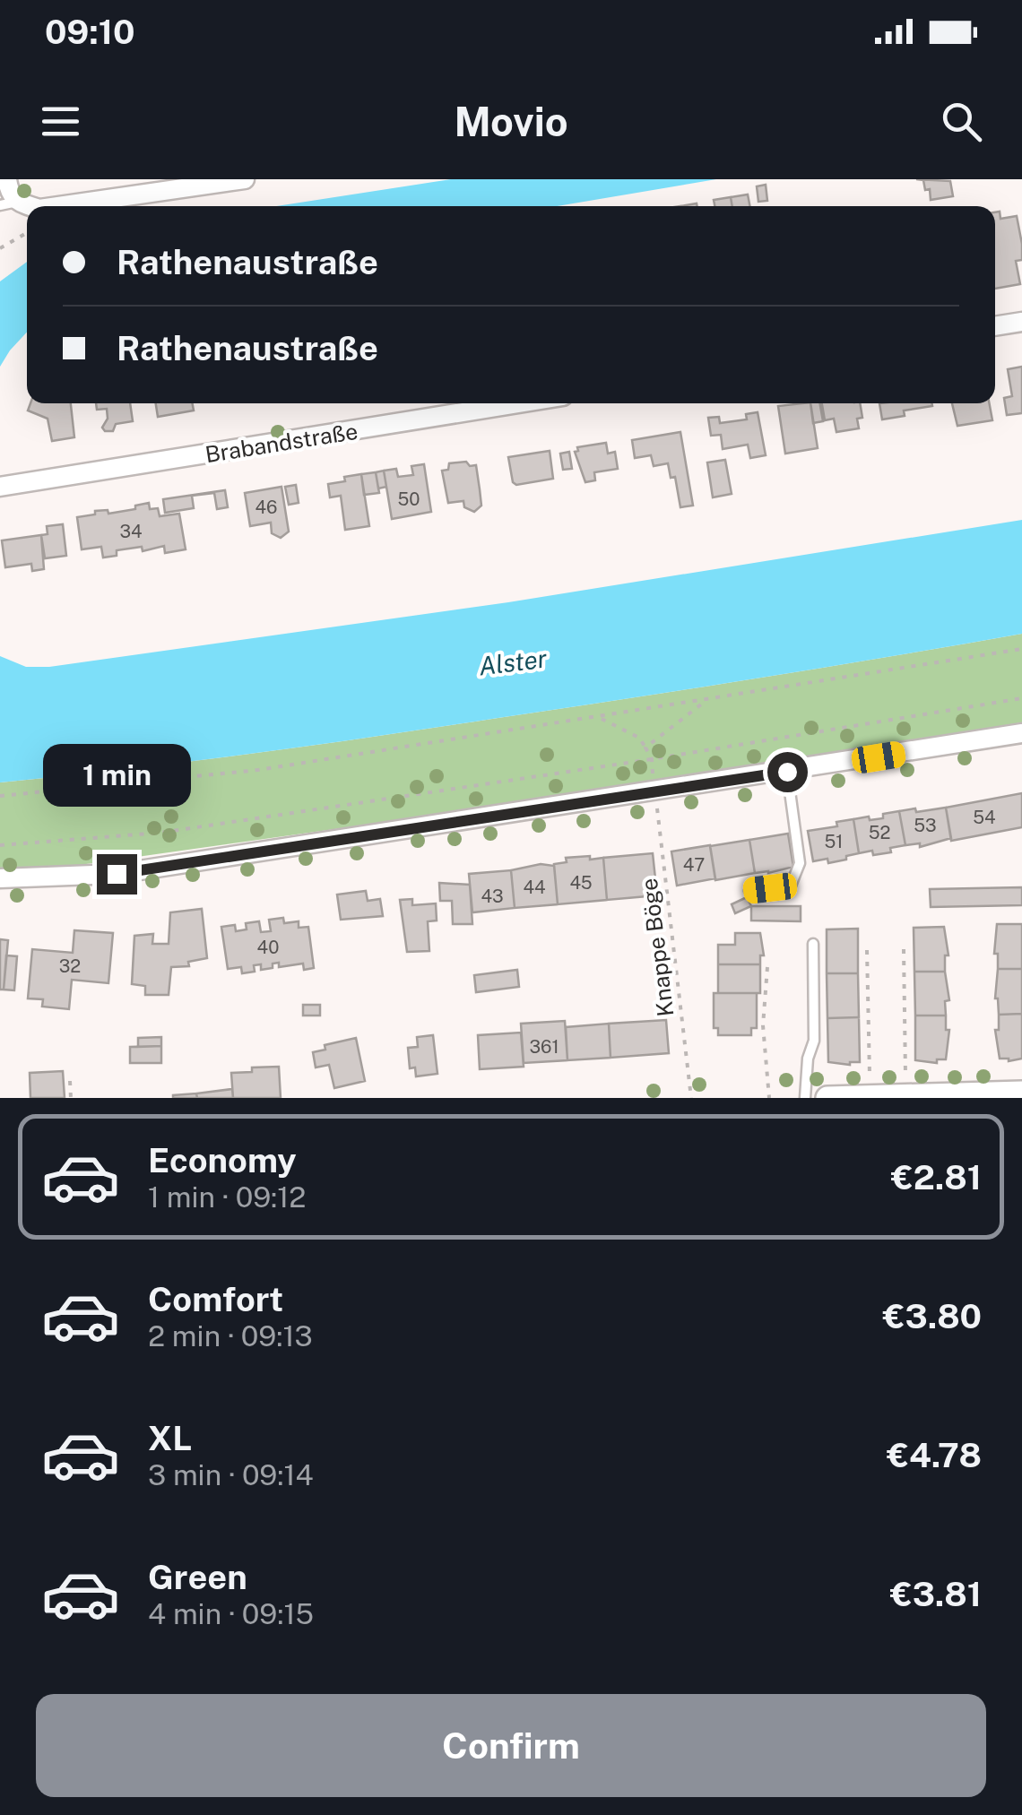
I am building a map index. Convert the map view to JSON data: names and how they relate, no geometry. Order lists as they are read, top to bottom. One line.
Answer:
{"streets":{"street":["Brabandstraße"],"path":["Knappe Böge"]},"water":["Alster"],"house_numbers":["50","46","34","54","53","52","51","47","45","44","43","40","32","361"],"page":{"status":"09:10","header":"Movio","banner":["Rathenaustraße","Rathenaustraße"],"bubble":"1 min","list":[{"name":"Economy","note":"1 min · 09:12","value":"€2.81"},{"name":"Comfort","note":"2 min · 09:13","value":"€3.80"},{"name":"XL","note":"3 min · 09:14","value":"€4.78"},{"name":"Green","note":"4 min · 09:15","value":"€3.81"}],"buttons":"Confirm"}}
